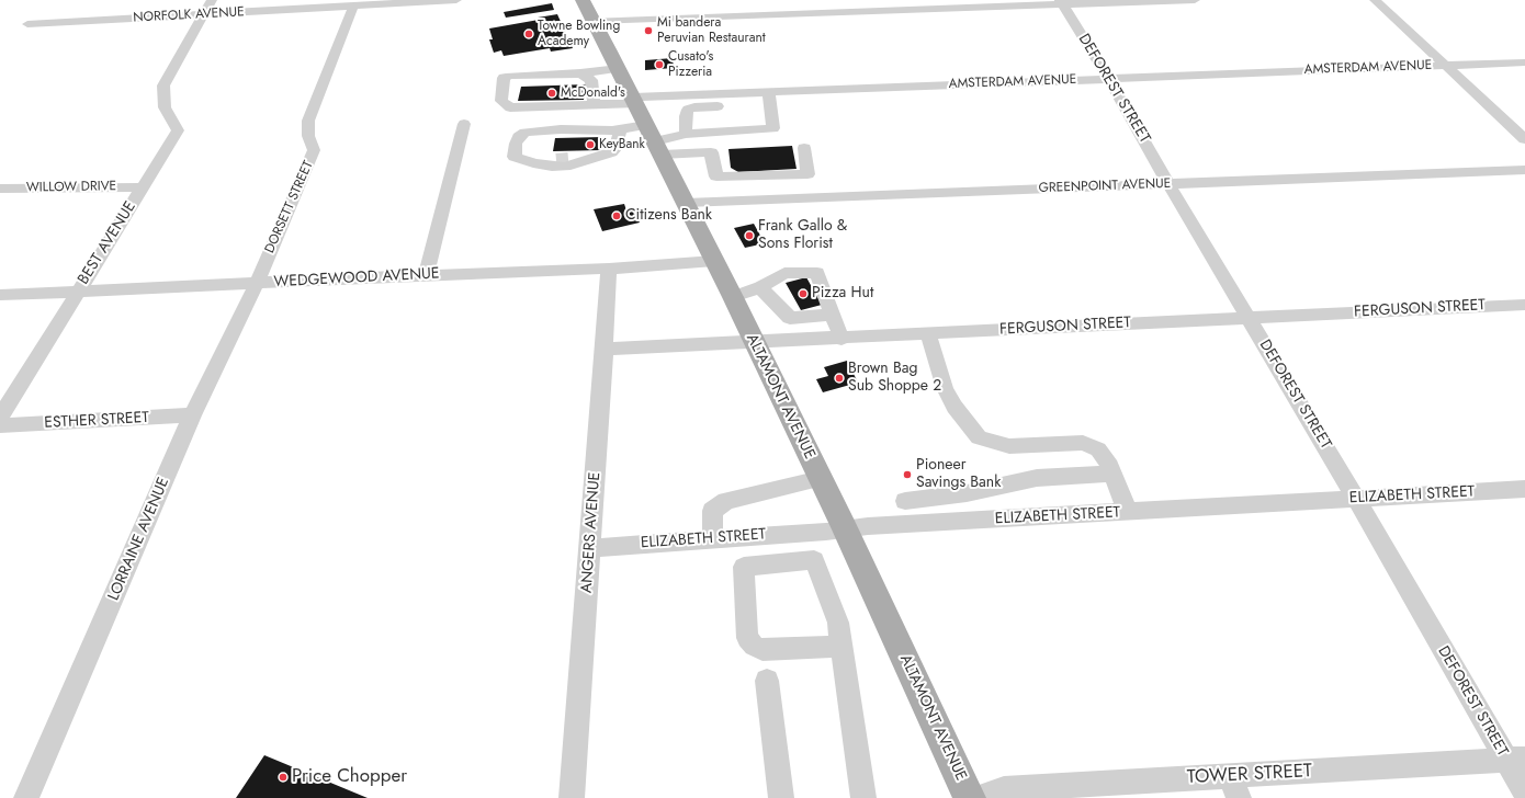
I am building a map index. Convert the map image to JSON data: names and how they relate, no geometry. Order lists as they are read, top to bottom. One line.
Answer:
{"streets":{"main road":["ALTAMONT AVENUE"],"street":["NORFOLK AVENUE","AMSTERDAM AVENUE","DEFOREST STREET","GREENPOINT AVENUE","WILLOW DRIVE","DORSETT STREET","BEST AVENUE","WEDGEWOOD AVENUE","FERGUSON STREET","ESTHER STREET","ELIZABETH STREET","ANGERS AVENUE","LORRAINE AVENUE","TOWER STREET"]},"crossings":[["NORFOLK AVENUE","DORSETT STREET"],["NORFOLK AVENUE","BEST AVENUE"],["AMSTERDAM AVENUE","DEFOREST STREET"],["AMSTERDAM AVENUE","ALTAMONT AVENUE"],["DEFOREST STREET","GREENPOINT AVENUE"],["DEFOREST STREET","FERGUSON STREET"],["DEFOREST STREET","ELIZABETH STREET"],["DEFOREST STREET","TOWER STREET"],["GREENPOINT AVENUE","ALTAMONT AVENUE"],["WILLOW DRIVE","BEST AVENUE"],["DORSETT STREET","WEDGEWOOD AVENUE"],["DORSETT STREET","LORRAINE AVENUE"],["BEST AVENUE","WEDGEWOOD AVENUE"],["WEDGEWOOD AVENUE","ALTAMONT AVENUE"],["WEDGEWOOD AVENUE","ANGERS AVENUE"],["WEDGEWOOD AVENUE","LORRAINE AVENUE"],["FERGUSON STREET","ALTAMONT AVENUE"],["FERGUSON STREET","ANGERS AVENUE"],["ALTAMONT AVENUE","ELIZABETH STREET"],["ESTHER STREET","LORRAINE AVENUE"],["ELIZABETH STREET","ANGERS AVENUE"]],"places":["Mi bandera Peruvian Restaurant","Towne Bowling Academy","Cusato's Pizzeria","McDonald's","KeyBank","Citizens Bank","Frank Gallo & Sons Florist","Pizza Hut","Brown Bag Sub Shoppe 2","Pioneer Savings Bank","Price Chopper"]}
